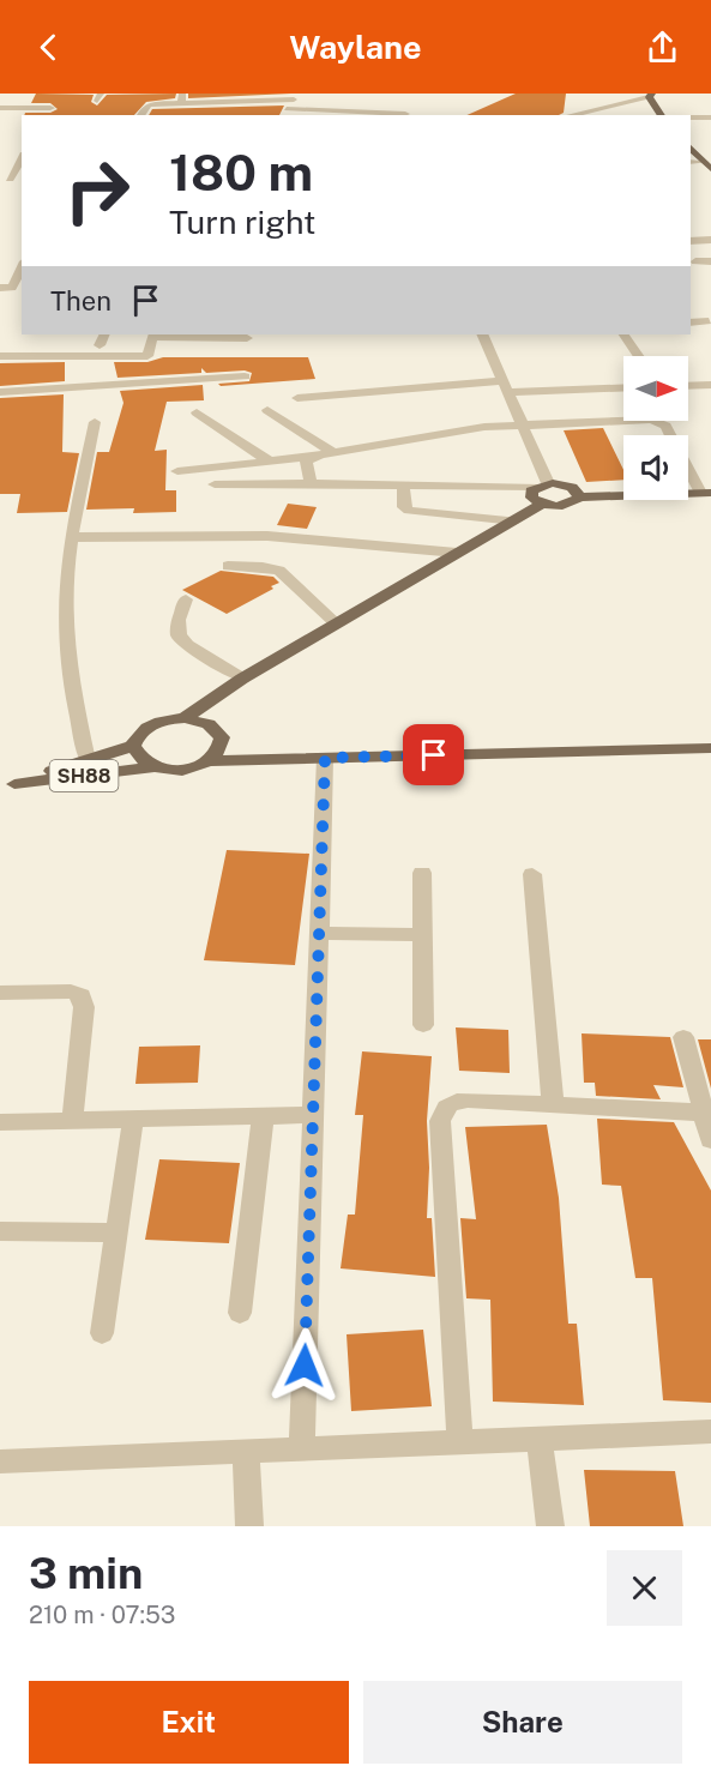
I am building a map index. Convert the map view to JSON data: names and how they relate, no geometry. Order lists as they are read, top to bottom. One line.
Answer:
{"streets":{"main road":["SH88"]},"north":"right","page":{"header":"Waylane","turn":["180 m","Turn right"],"then":"Then","heading":["3 min","210 m · 07:53"],"buttons":["Exit","Share"]}}
